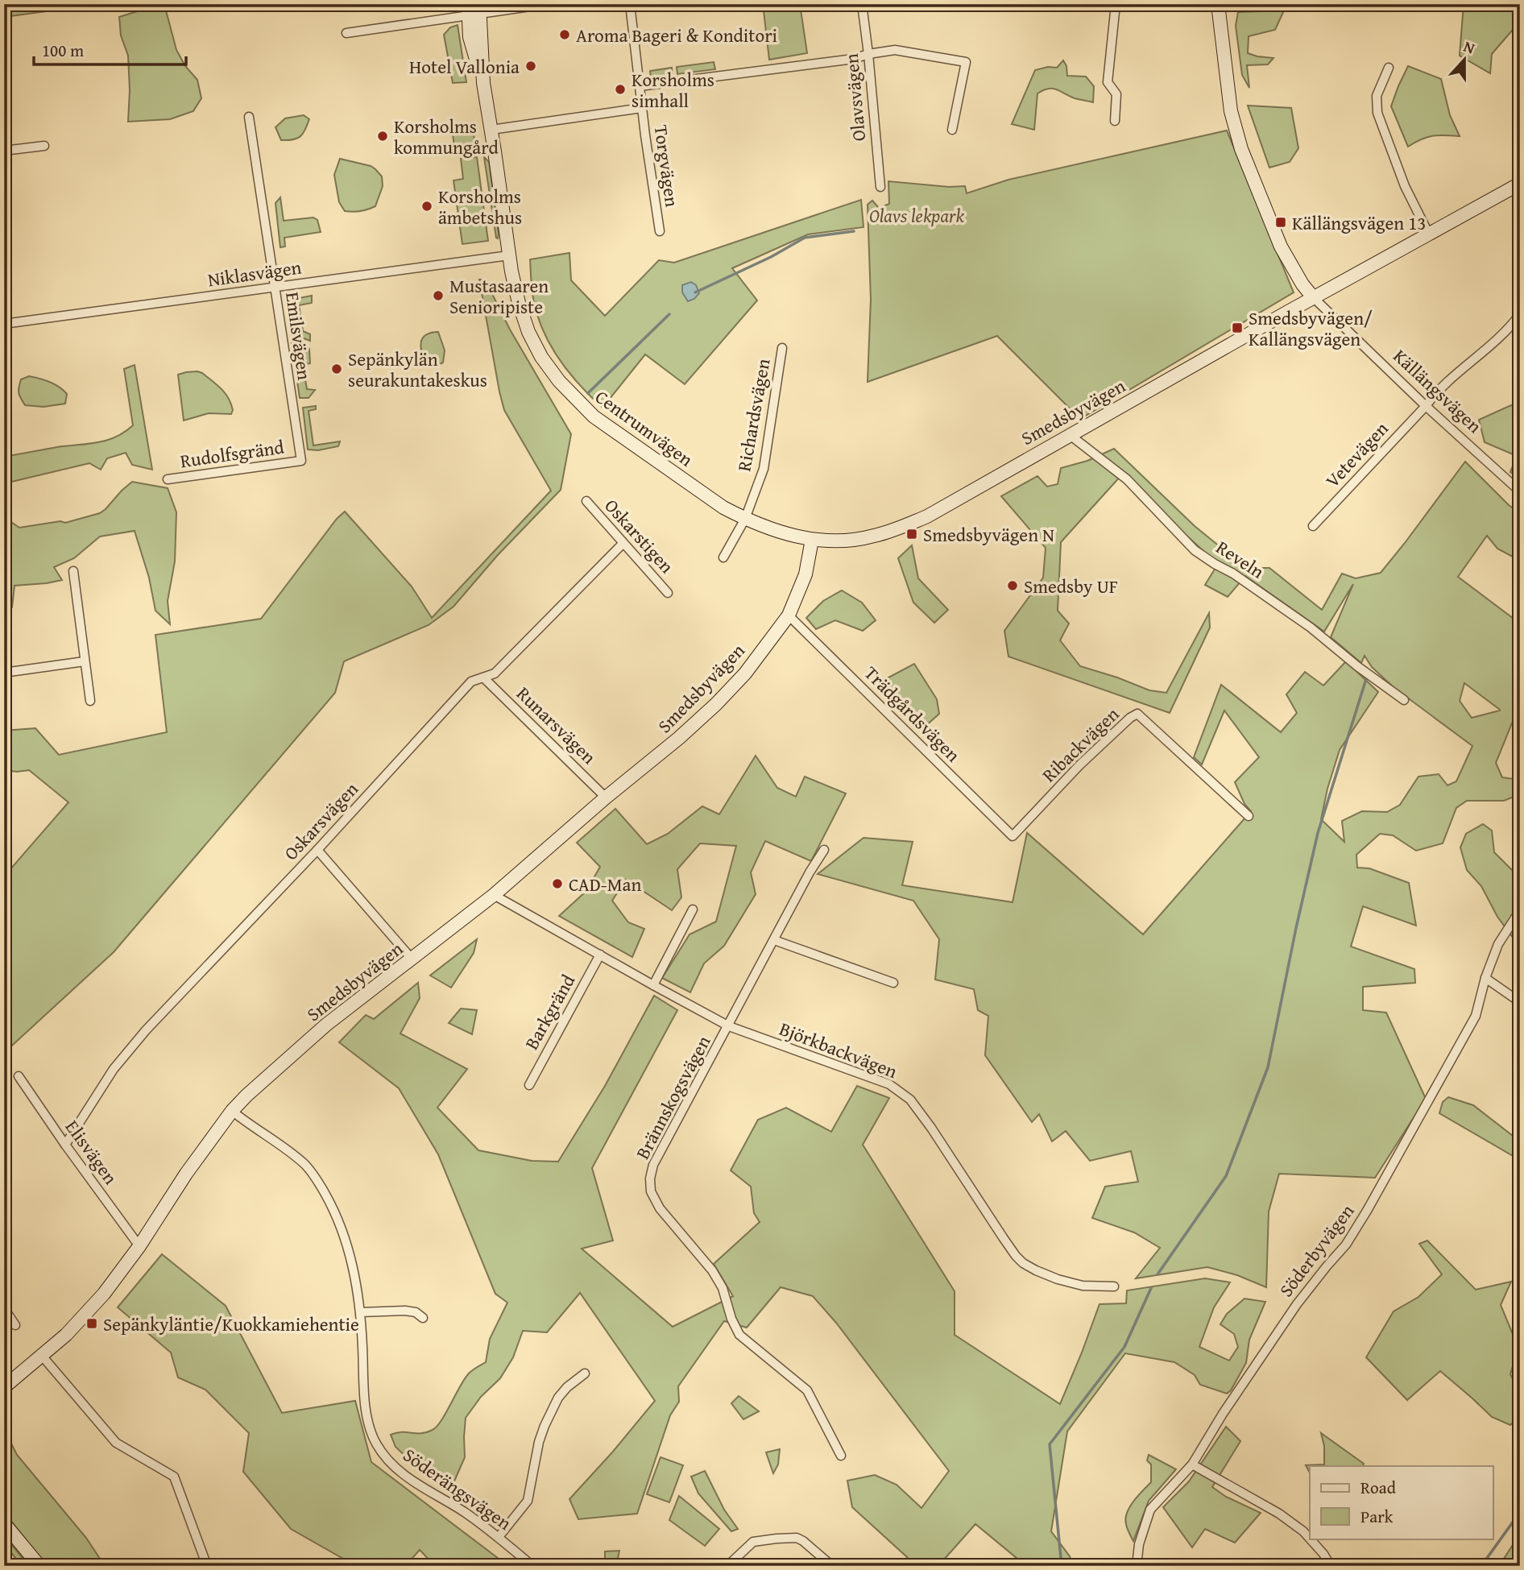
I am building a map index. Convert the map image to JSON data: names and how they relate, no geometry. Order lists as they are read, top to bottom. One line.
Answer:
{"streets":{"main road":["Källängsvägen","Smedsbyvägen","Centrumvägen"],"street":["Olavsvägen","Torgvägen","Niklasvägen","Emilsvägen","Richardsvägen","Rudolfsgränd","Vetevägen","Oskarstigen","Reveln","Trädgårdsvägen","Runarsvägen","Ribackvägen","Oskarsvägen","Barkgränd","Björkbackvägen","Brännskogsvägen","Elisvägen","Söderbyvägen","Söderängsvägen"]},"crossings":[["Niklasvägen","Emilsvägen"],["Niklasvägen","Centrumvägen"],["Emilsvägen","Rudolfsgränd"],["Källängsvägen","Smedsbyvägen"],["Källängsvägen","Vetevägen"],["Smedsbyvägen","Centrumvägen"],["Smedsbyvägen","Reveln"],["Smedsbyvägen","Trädgårdsvägen"],["Smedsbyvägen","Runarsvägen"],["Smedsbyvägen","Björkbackvägen"],["Smedsbyvägen","Elisvägen"],["Smedsbyvägen","Söderängsvägen"],["Richardsvägen","Centrumvägen"],["Oskarstigen","Oskarsvägen"],["Trädgårdsvägen","Ribackvägen"],["Runarsvägen","Oskarsvägen"],["Oskarsvägen","Elisvägen"],["Barkgränd","Björkbackvägen"],["Björkbackvägen","Brännskogsvägen"]],"parks":["Olavs lekpark"],"places":{"other":["Aroma Bageri & Konditori","Hotel Vallonia","Korsholms simhall","Korsholms kommungård","Korsholms ämbetshus","Mustasaaren Senioripiste","Sepänkylän seurakuntakeskus","Smedsby UF","CAD-Man"],"transit":["Källängsvägen 13","Smedsbyvägen/ Kallängsvägen","Smedsbyvägen N","Sepänkyläntie/Kuokkamiehentie"]},"legend":["Road","Park"],"scale_bar":"100 m","north":"top"}
